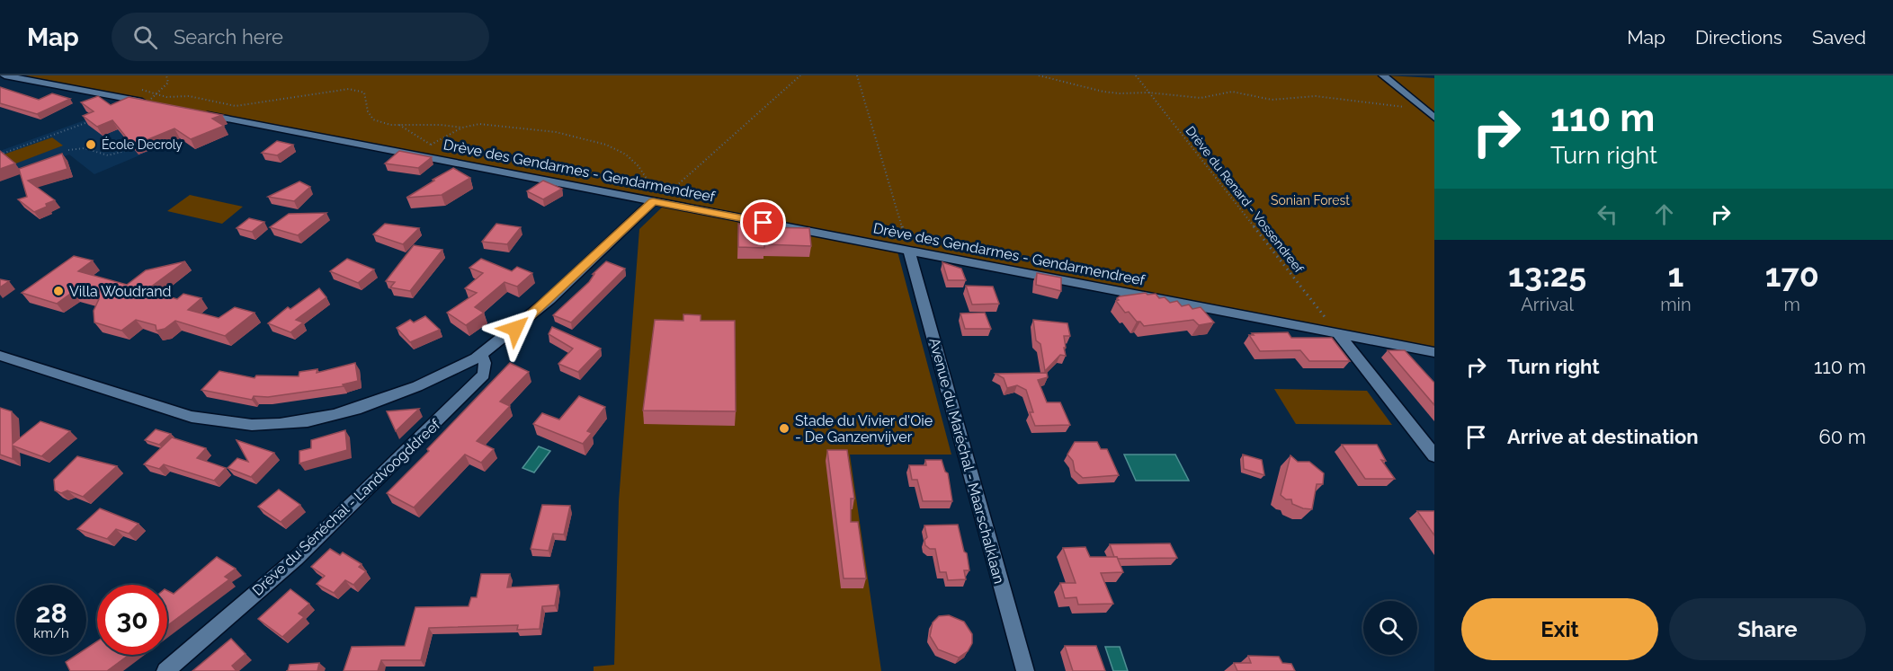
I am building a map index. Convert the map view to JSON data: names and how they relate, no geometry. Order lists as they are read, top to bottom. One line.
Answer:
{"streets":{"street":["Drève des Gendarmes - Gendarmendreef","Avenue du Maréchal - Maarschalklaan","Drève du Sénéchal - Landvoogddreef"],"path":["Drève du Renard - Vossendreef"]},"crossings":[["Drève des Gendarmes - Gendarmendreef","Drève du Renard - Vossendreef"],["Drève des Gendarmes - Gendarmendreef","Avenue du Maréchal - Maarschalklaan"]],"parks":["Sonian Forest"],"places":["École Decroly","Villa Woudrand","Stade du Vivier d'Oie - De Ganzenvijver"],"page":{"header":"Map","search":"Search here","nav":["Map","Directions","Saved"],"turn":["110 m","Turn right"],"eta":["13:25","Arrival","1","min","170","m"],"list":[{"name":"Turn right","value":"110 m"},{"name":"Arrive at destination","value":"60 m"}],"speed":"28 km/h","limit":"30","buttons":["Exit","Share"]}}
